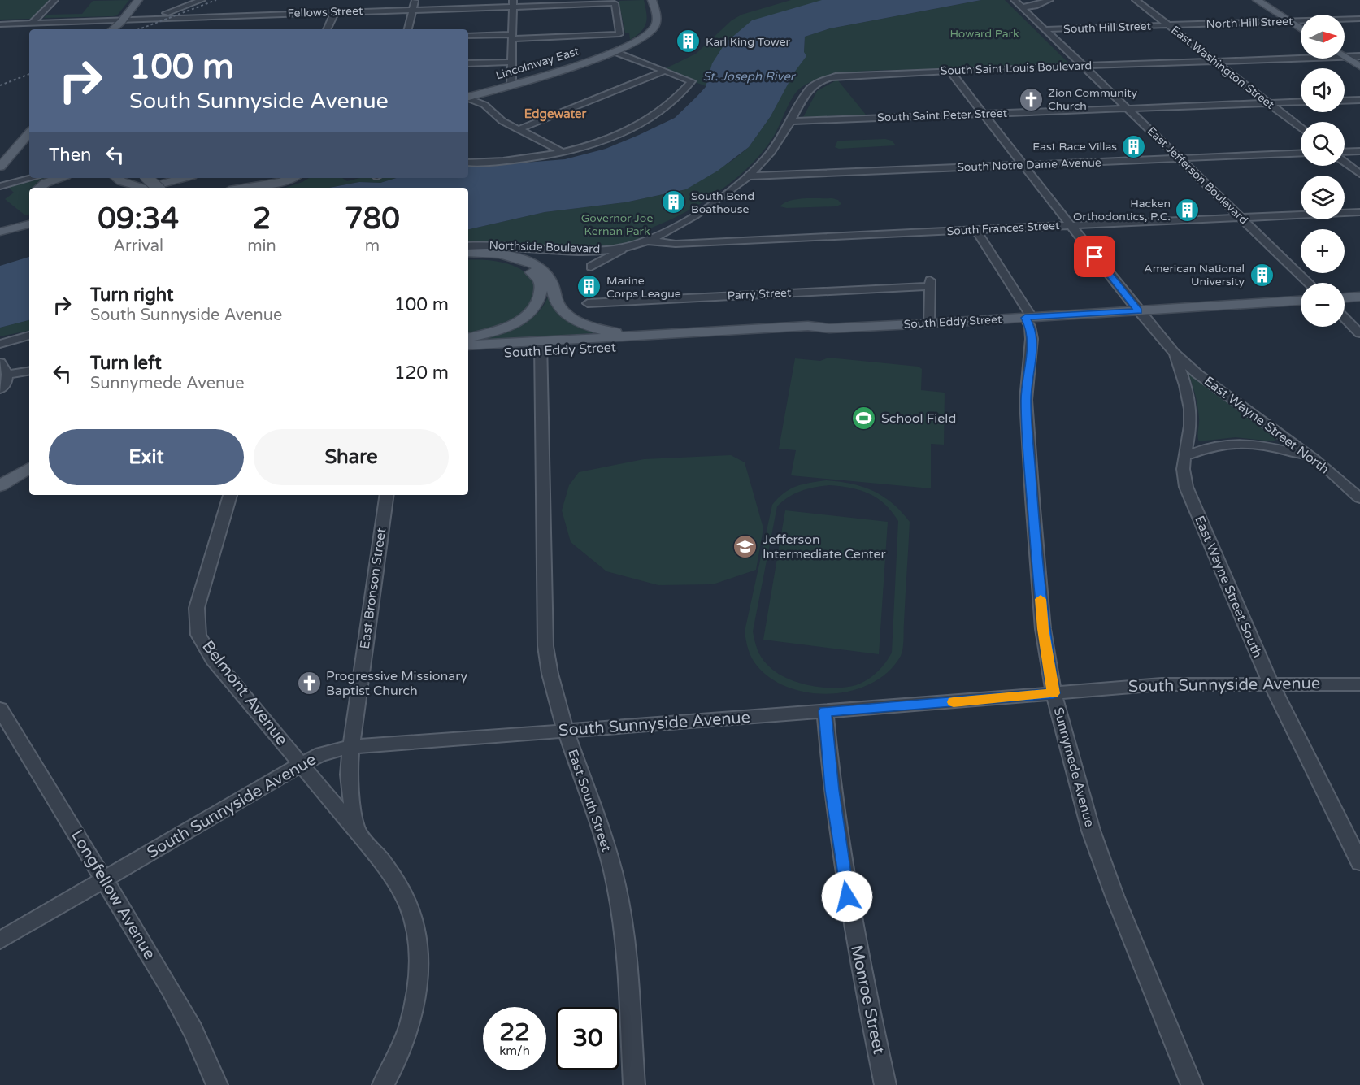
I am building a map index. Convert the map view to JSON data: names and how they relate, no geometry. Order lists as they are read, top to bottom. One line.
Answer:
{"streets":{"main road":["Lincolnway East","South Eddy Street"],"street":["Fellows Street","North Hill Street","South Hill Street","East Washington Street","South Saint Louis Boulevard","South Saint Peter Street","South Notre Dame Avenue","East Jefferson Boulevard","South Frances Street","Northside Boulevard","Parry Street","East Wayne Street North","East Wayne Street South","East Bronson Street","South Sunnyside Avenue","Belmont Avenue","Sunnymede Avenue","East South Street","Longfellow Avenue","Monroe Street"]},"crossings":[["North Hill Street","South Hill Street"],["North Hill Street","East Washington Street"],["South Hill Street","East Washington Street"],["South Hill Street","East Jefferson Boulevard"],["East Washington Street","South Saint Louis Boulevard"],["East Washington Street","South Saint Peter Street"],["South Saint Louis Boulevard","East Jefferson Boulevard"],["South Saint Louis Boulevard","Northside Boulevard"],["South Saint Peter Street","East Jefferson Boulevard"],["South Saint Peter Street","Northside Boulevard"],["South Notre Dame Avenue","East Jefferson Boulevard"],["South Notre Dame Avenue","Northside Boulevard"],["East Jefferson Boulevard","South Frances Street"],["South Frances Street","Northside Boulevard"],["South Frances Street","Sunnymede Avenue"],["Parry Street","South Eddy Street"],["South Eddy Street","Sunnymede Avenue"],["South Eddy Street","East South Street"],["East Wayne Street North","East Wayne Street South"],["East Wayne Street South","South Sunnyside Avenue"],["East Bronson Street","South Sunnyside Avenue"],["East Bronson Street","Belmont Avenue"],["South Sunnyside Avenue","Belmont Avenue"],["South Sunnyside Avenue","Sunnymede Avenue"],["South Sunnyside Avenue","East South Street"],["South Sunnyside Avenue","Longfellow Avenue"],["South Sunnyside Avenue","Monroe Street"]],"districts":["Edgewater"],"water":["St. Joseph River"],"parks":["Howard Park","Governor Joe Kernan Park"],"places":{"building":["Karl King Tower","East Race Villas","South Bend Boathouse","Hacken Orthodontics, P.C.","American National University","Marine Corps League"],"church":["Zion Community Church","Progressive Missionary Baptist Church"],"sports":["School Field"],"school or university":["Jefferson Intermediate Center"]},"north":"right","page":{"map_buttons":["+","−"],"turn":["100 m","South Sunnyside Avenue"],"then":"Then","eta":["09:34","Arrival","2","min","780","m"],"list":[{"name":"Turn right","note":"South Sunnyside Avenue","value":"100 m"},{"name":"Turn left","note":"Sunnymede Avenue","value":"120 m"}],"buttons":["Exit","Share"],"speed":"22 km/h","limit":"30"}}
